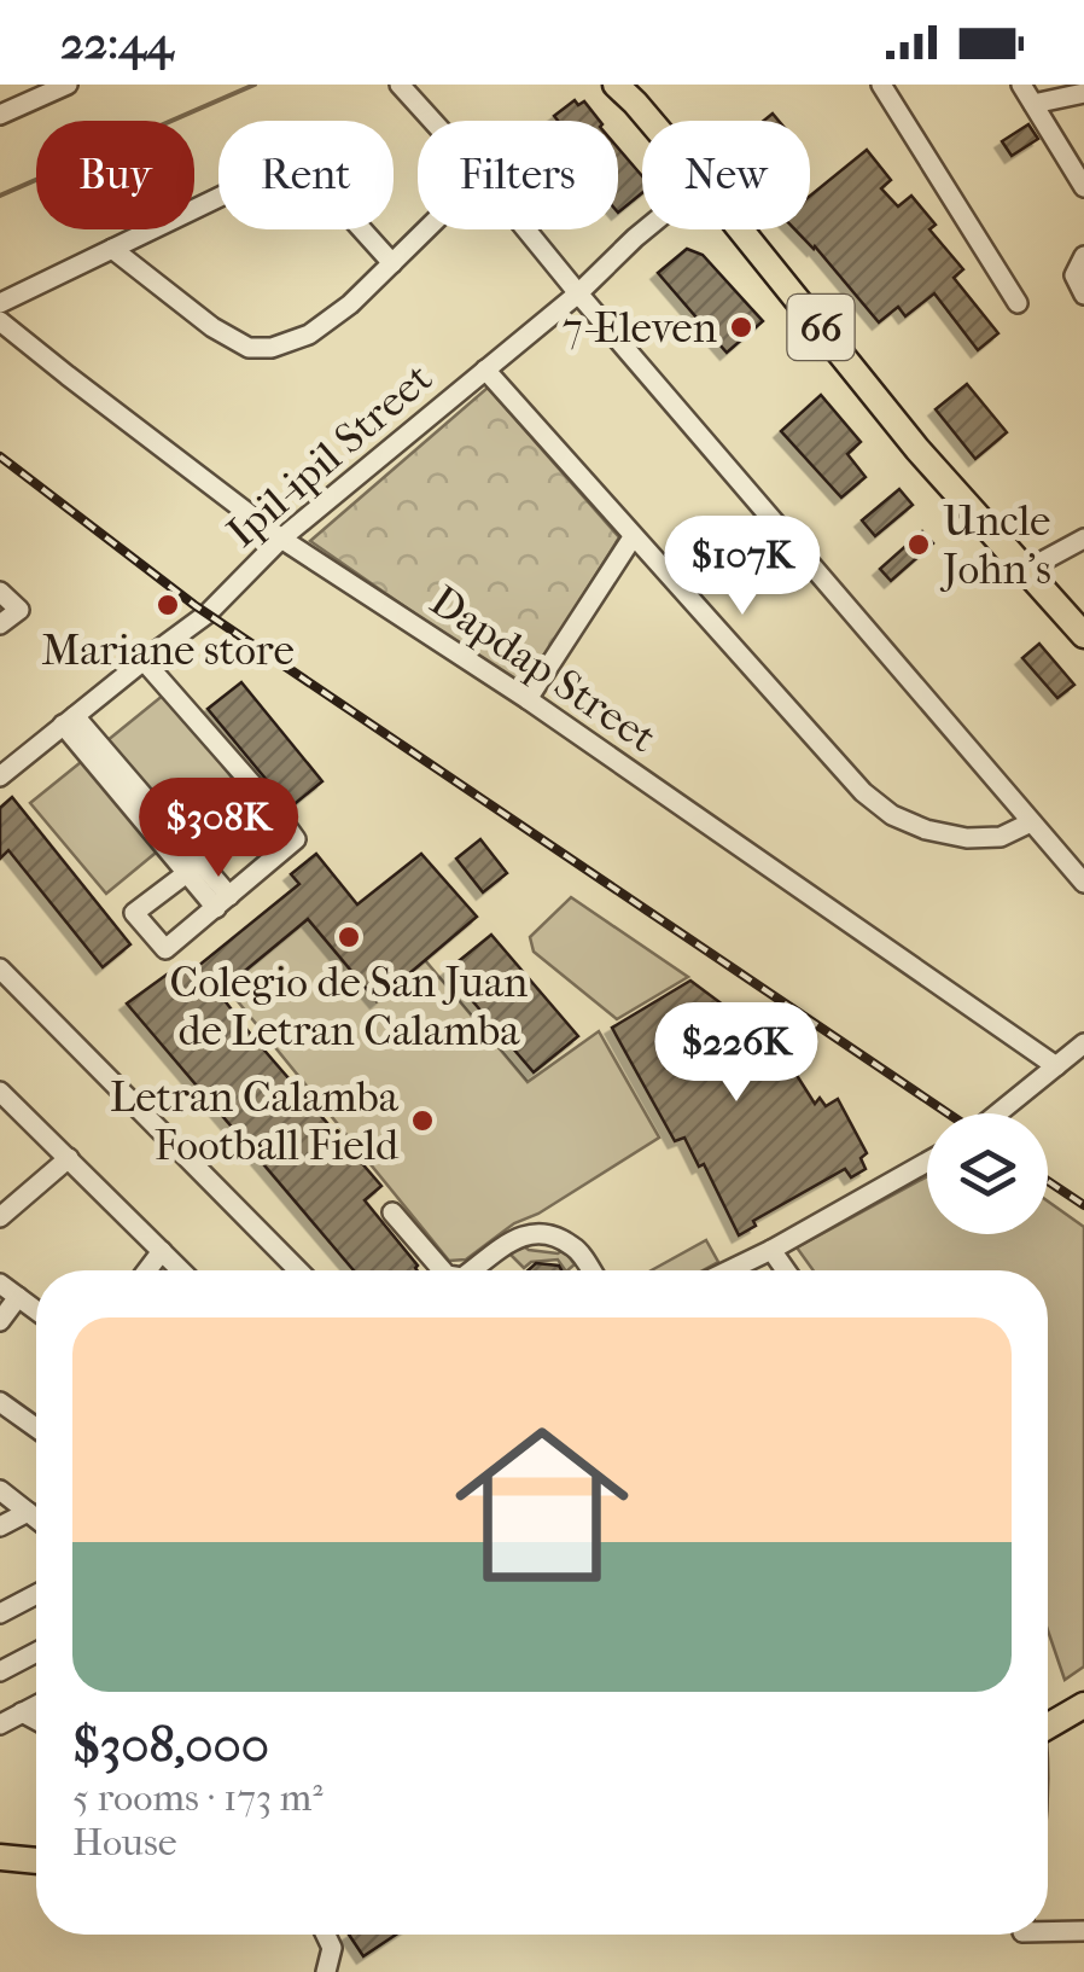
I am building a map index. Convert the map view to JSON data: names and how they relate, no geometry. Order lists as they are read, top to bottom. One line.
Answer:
{"streets":{"main road":["66"],"street":["Ipil-ipil Street","Dapdap Street"]},"crossings":[["Ipil-ipil Street","Dapdap Street"]],"places":["7-Eleven","Uncle John's","Mariane store","Colegio de San Juan de Letran Calamba","Letran Calamba Football Field"],"page":{"status":"22:44","chip":["Buy","Rent","Filters","New"],"price":["$107K","$308K","$226K"],"list":[{"name":"$308,000","note":"5 rooms · 173 m² · House"}]}}
